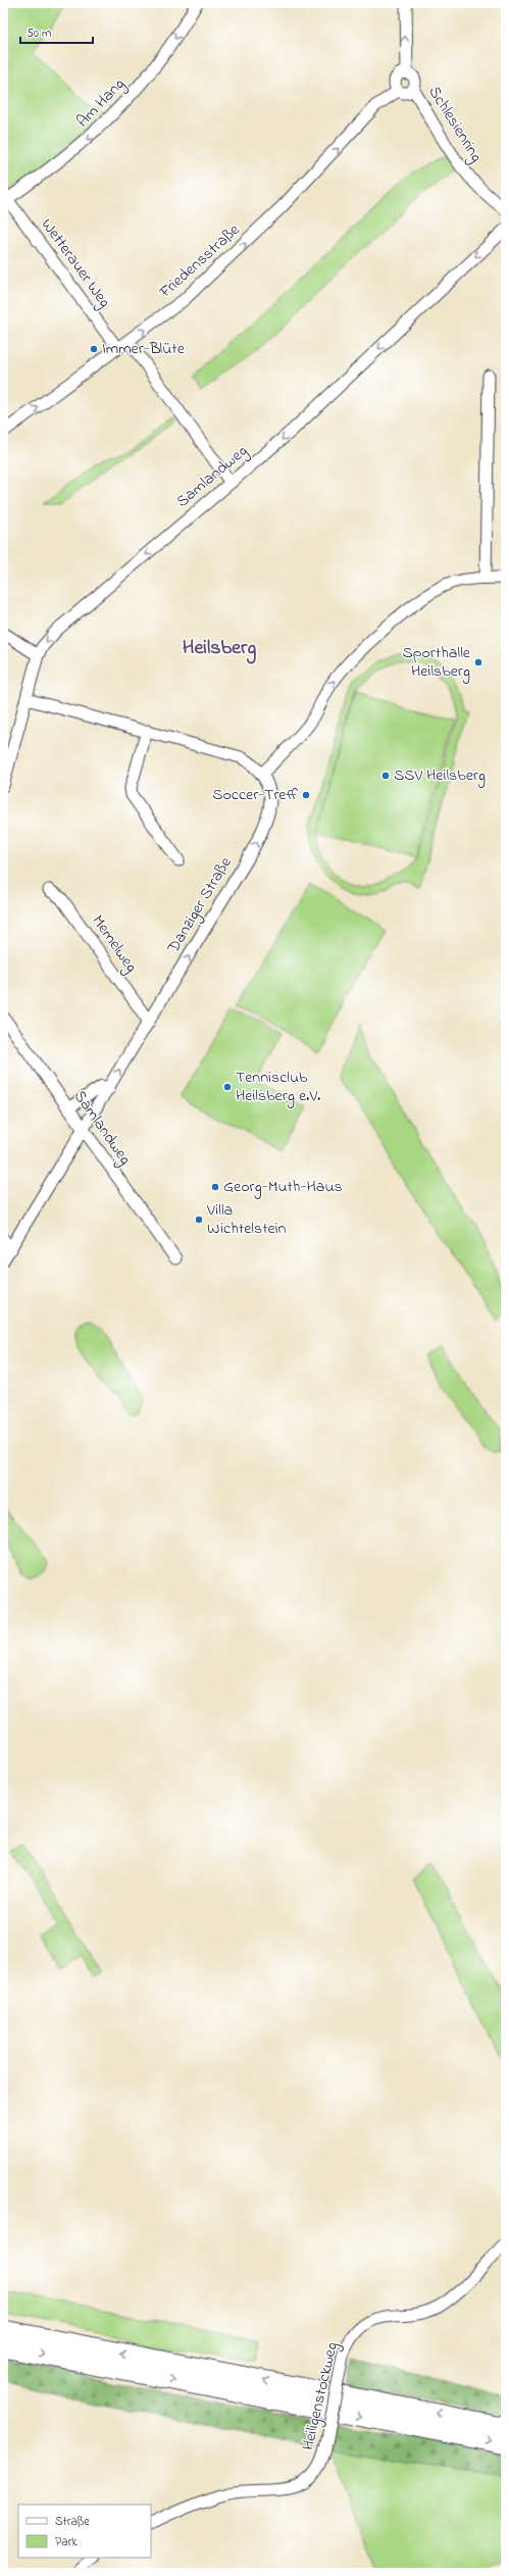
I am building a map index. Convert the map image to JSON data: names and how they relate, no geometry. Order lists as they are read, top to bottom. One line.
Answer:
{"streets":{"street":["Am Hang","Schlesienring","Friedensstraße","Wetterauer Weg","Samlandweg","Danziger Straße","Memelweg","Heiligenstockweg"]},"crossings":[["Am Hang","Wetterauer Weg"],["Schlesienring","Friedensstraße"],["Friedensstraße","Wetterauer Weg"],["Samlandweg","Danziger Straße"],["Danziger Straße","Memelweg"]],"one_way":["Am Hang","Friedensstraße","Samlandweg","Danziger Straße"],"districts":["Heilsberg"],"places":["Immer-Blüte","Sporthalle Heilsberg","SSV Heilsberg","Soccer-Treff","Tennisclub Heilsberg e.V.","Georg-Muth-Haus","Villa Wichtelstein"],"legend":["Straße","Park"],"scale_bar":"50 m"}
